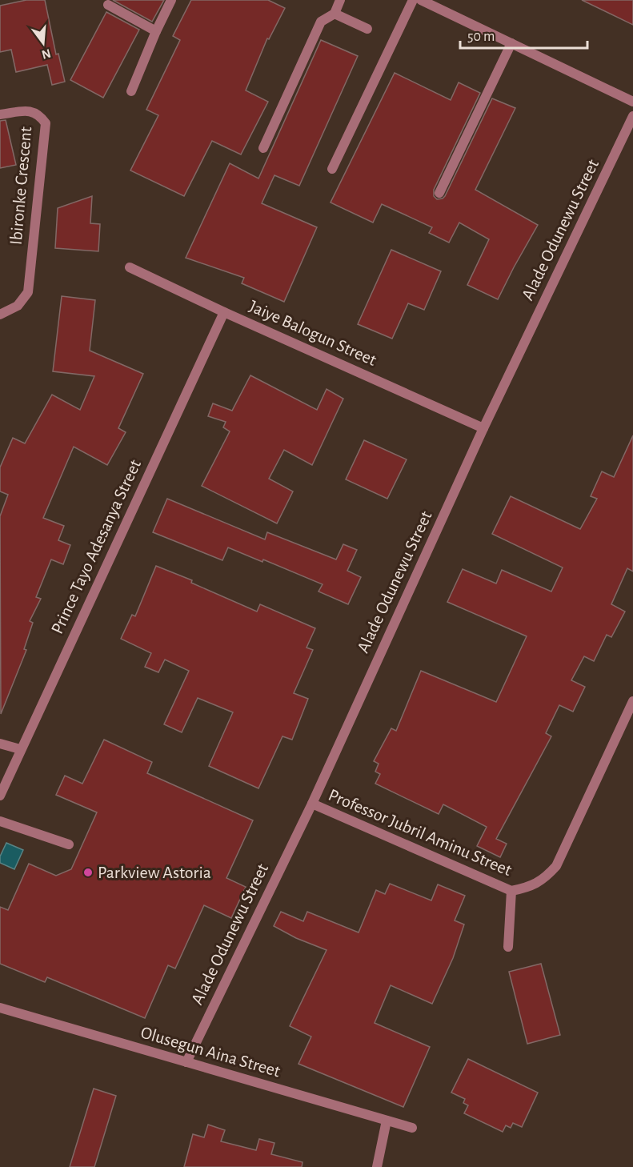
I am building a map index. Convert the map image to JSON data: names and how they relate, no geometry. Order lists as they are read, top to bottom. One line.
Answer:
{"streets":{"street":["Ibironke Crescent","Alade Odunewu Street","Jaiye Balogun Street","Prince Tayo Adesanya Street","Professor Jubril Aminu Street","Olusegun Aina Street"]},"crossings":[["Alade Odunewu Street","Jaiye Balogun Street"],["Alade Odunewu Street","Professor Jubril Aminu Street"],["Alade Odunewu Street","Olusegun Aina Street"],["Jaiye Balogun Street","Prince Tayo Adesanya Street"]],"places":["Parkview Astoria"],"scale_bar":"50 m","north":"bottom"}
